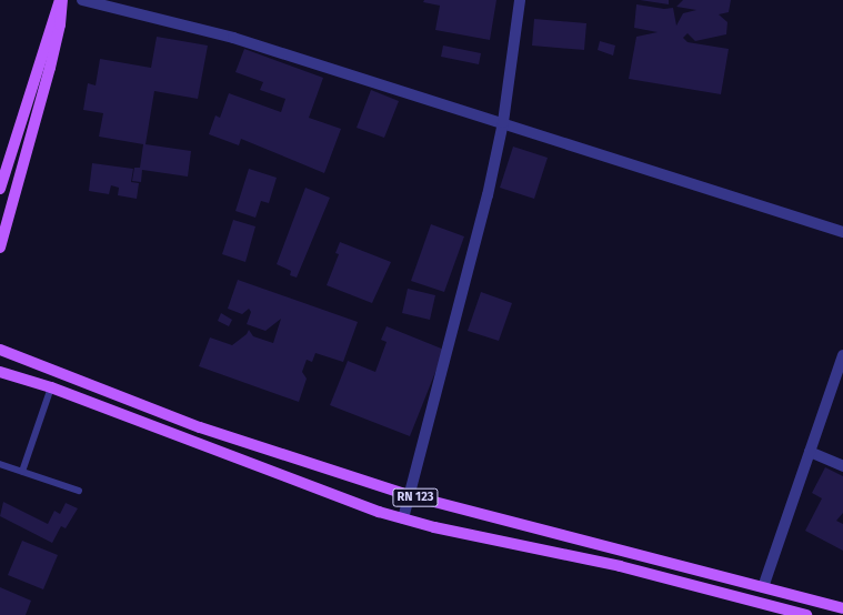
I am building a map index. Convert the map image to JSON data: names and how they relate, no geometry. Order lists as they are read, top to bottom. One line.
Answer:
{"streets":{"main road":["RN 123"]}}
